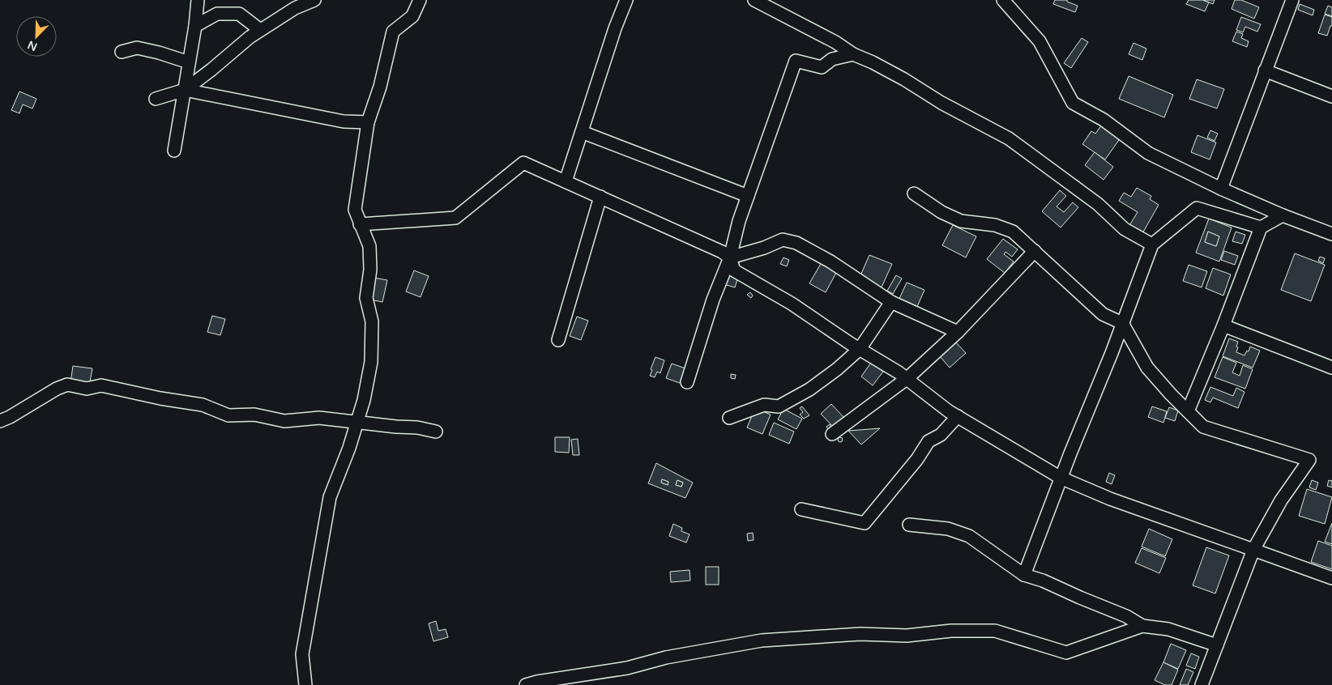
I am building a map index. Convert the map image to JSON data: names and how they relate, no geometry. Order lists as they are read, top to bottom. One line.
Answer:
{"north":"bottom left"}
